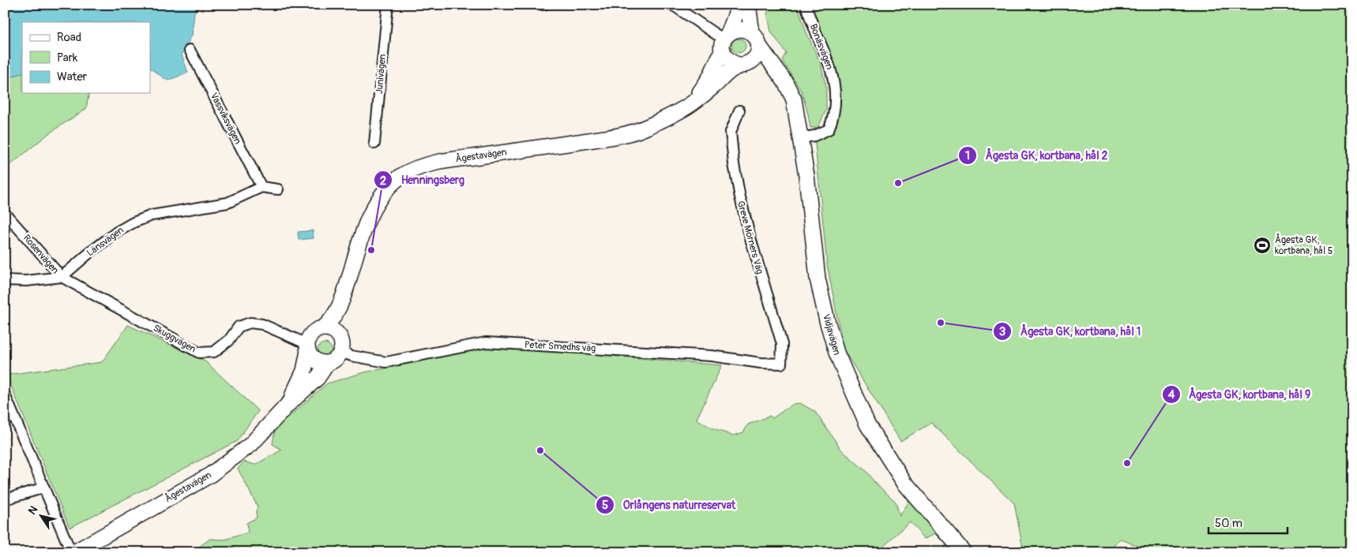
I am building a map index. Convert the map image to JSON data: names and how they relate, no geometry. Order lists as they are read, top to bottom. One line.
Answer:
{"streets":{"main road":["Ågestavägen","Vidjavägen"],"street":["Bonäsvägen","Junivägen","Vassviksvägen","Greve Mörners Väg","Länsvägen","Rosenvägen","Skuggvägen","Peter Smedhs väg"]},"crossings":[["Bonäsvägen","Vidjavägen"],["Vassviksvägen","Länsvägen"],["Ågestavägen","Vidjavägen"],["Ågestavägen","Skuggvägen"],["Ågestavägen","Peter Smedhs väg"],["Greve Mörners Väg","Peter Smedhs väg"],["Länsvägen","Rosenvägen"],["Länsvägen","Skuggvägen"],["Rosenvägen","Skuggvägen"],["Skuggvägen","Peter Smedhs väg"]],"places":{"other":["Ågesta GK, kortbana, hål 2","Henningsberg","Ågesta GK, kortbana, hål 1","Orlångens naturreservat","Ågesta GK, kortbana, hål 9"],"sports":["Ågesta GK, kortbana, hål 5"]},"legend":["Road","Park","Water"],"scale_bar":"50 m","north":"top left"}
